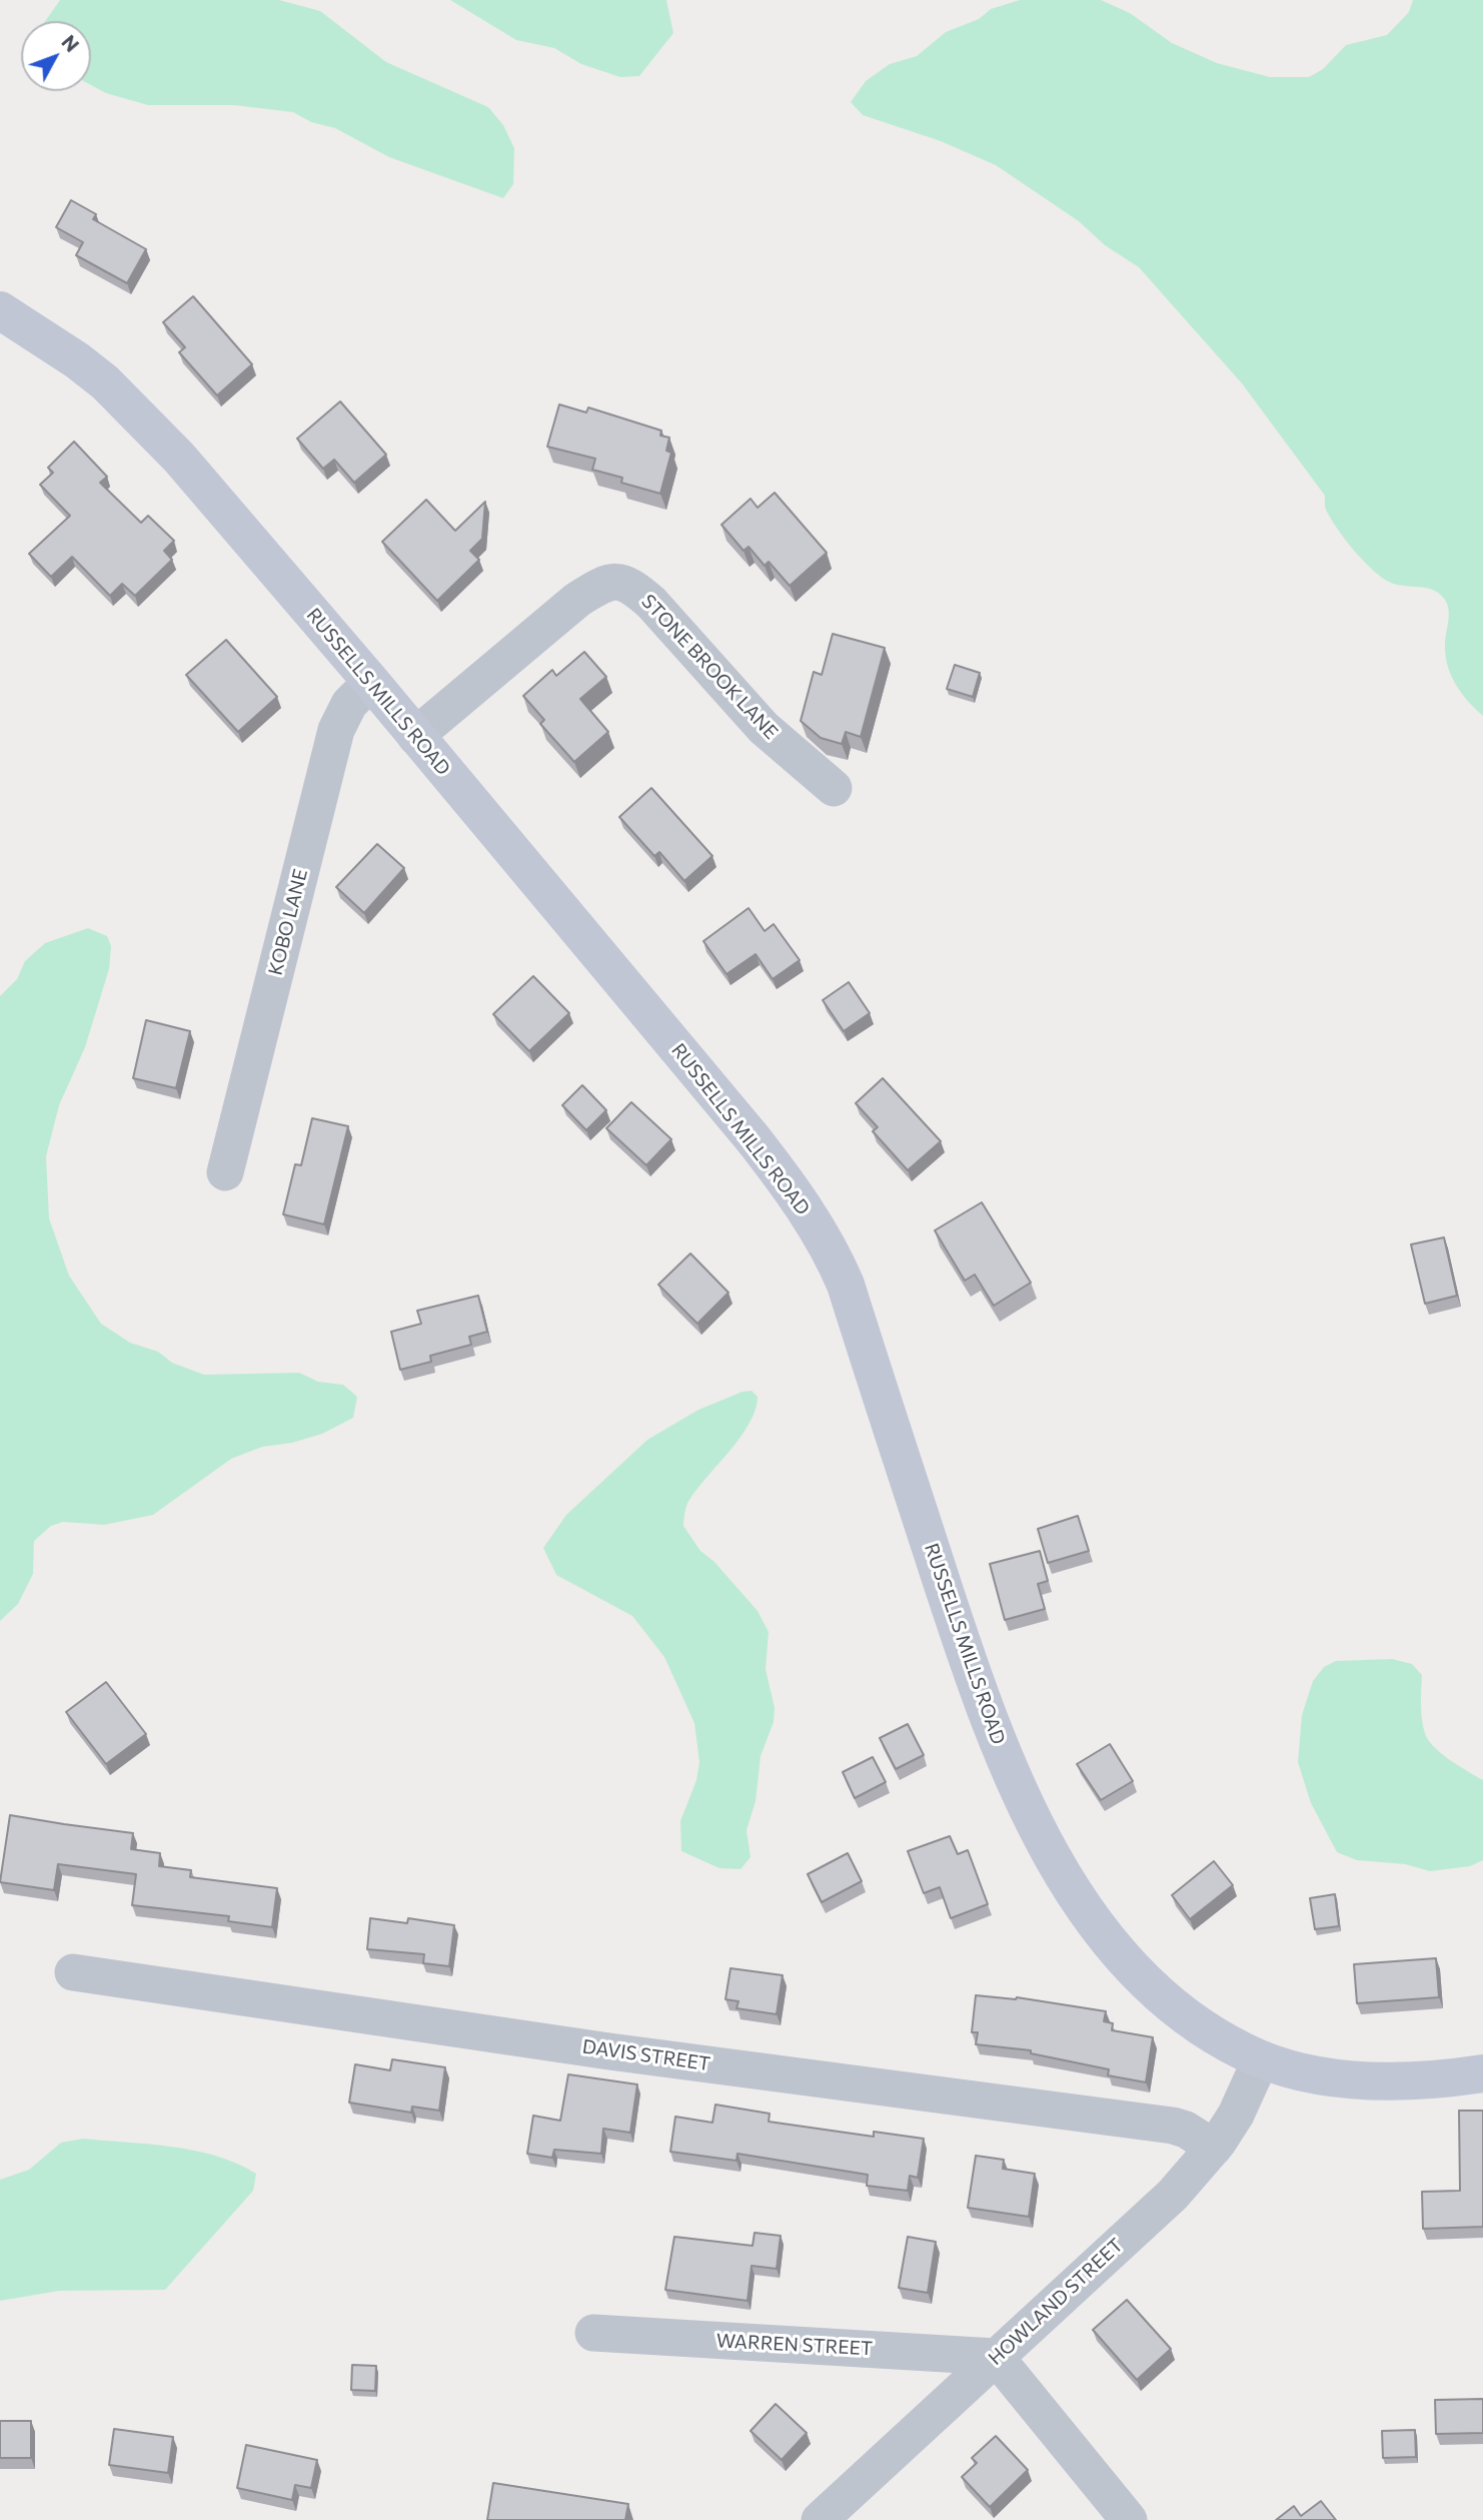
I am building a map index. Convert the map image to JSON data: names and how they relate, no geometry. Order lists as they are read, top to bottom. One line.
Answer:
{"streets":{"main road":["RUSSELLS MILLS ROAD"],"street":["STONE BROOK LANE","KOBO LANE","DAVIS STREET","HOWLAND STREET","WARREN STREET"]},"crossings":[["STONE BROOK LANE","RUSSELLS MILLS ROAD"],["RUSSELLS MILLS ROAD","KOBO LANE"],["RUSSELLS MILLS ROAD","HOWLAND STREET"],["DAVIS STREET","HOWLAND STREET"],["HOWLAND STREET","WARREN STREET"]],"north":"top right"}
